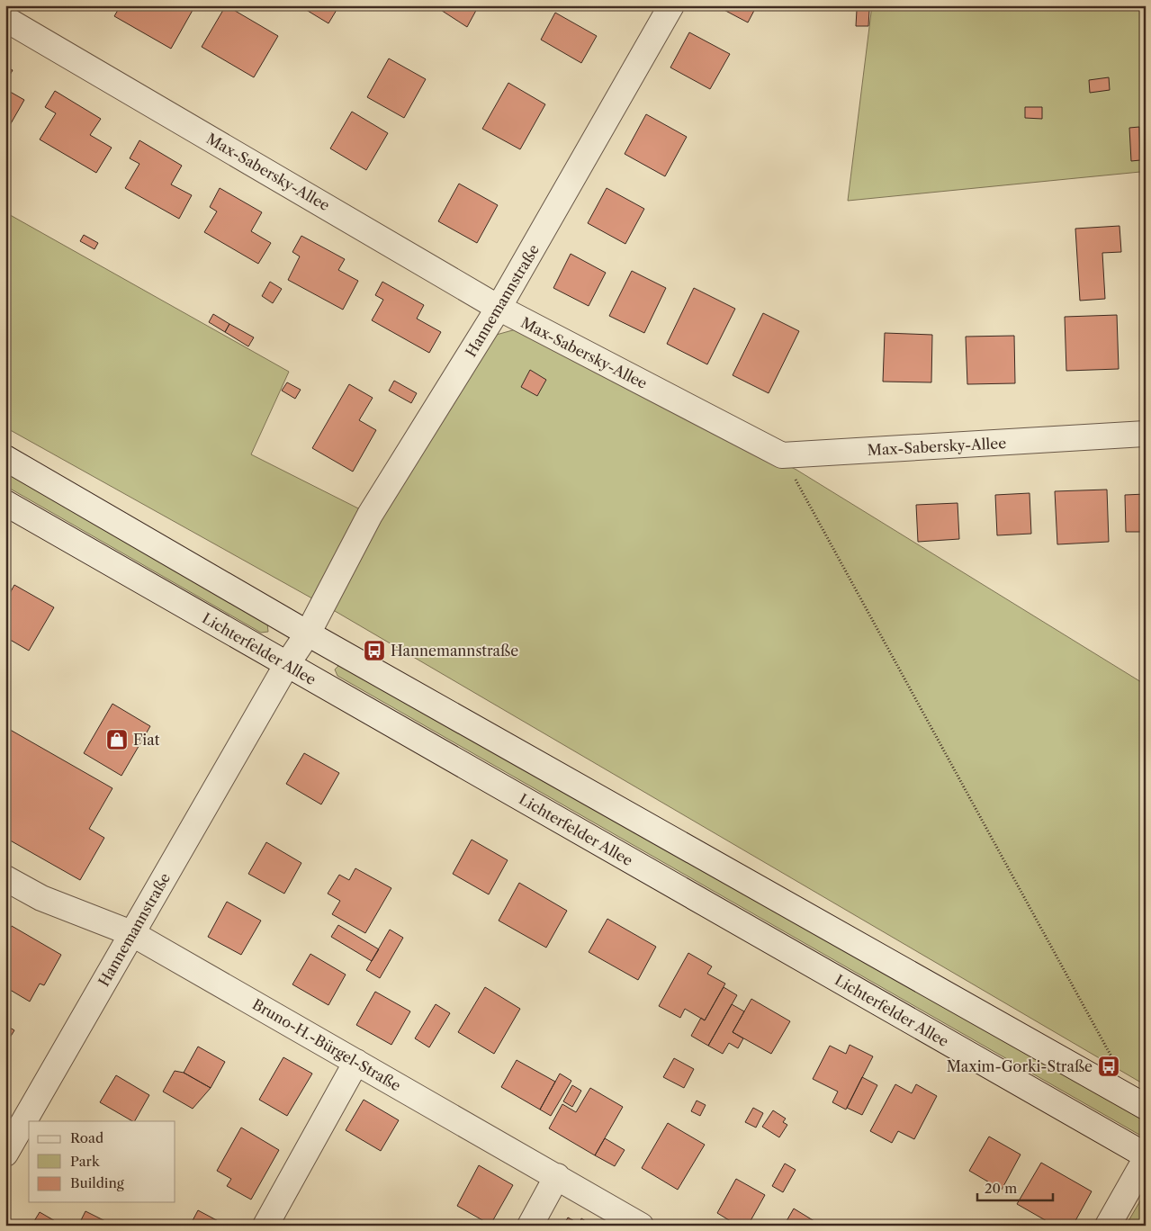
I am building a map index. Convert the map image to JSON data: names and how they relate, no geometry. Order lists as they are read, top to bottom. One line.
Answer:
{"streets":{"street":["Max-Sabersky-Allee","Hannemannstraße","Lichterfelder Allee","Bruno-H.-Bürgel-Straße"]},"crossings":[["Max-Sabersky-Allee","Hannemannstraße"],["Hannemannstraße","Lichterfelder Allee"],["Hannemannstraße","Bruno-H.-Bürgel-Straße"]],"places":{"bus stop":["Hannemannstraße","Maxim-Gorki-Straße"],"shop":["Fiat"]},"legend":["Road","Park","Building"],"scale_bar":"20 m"}
